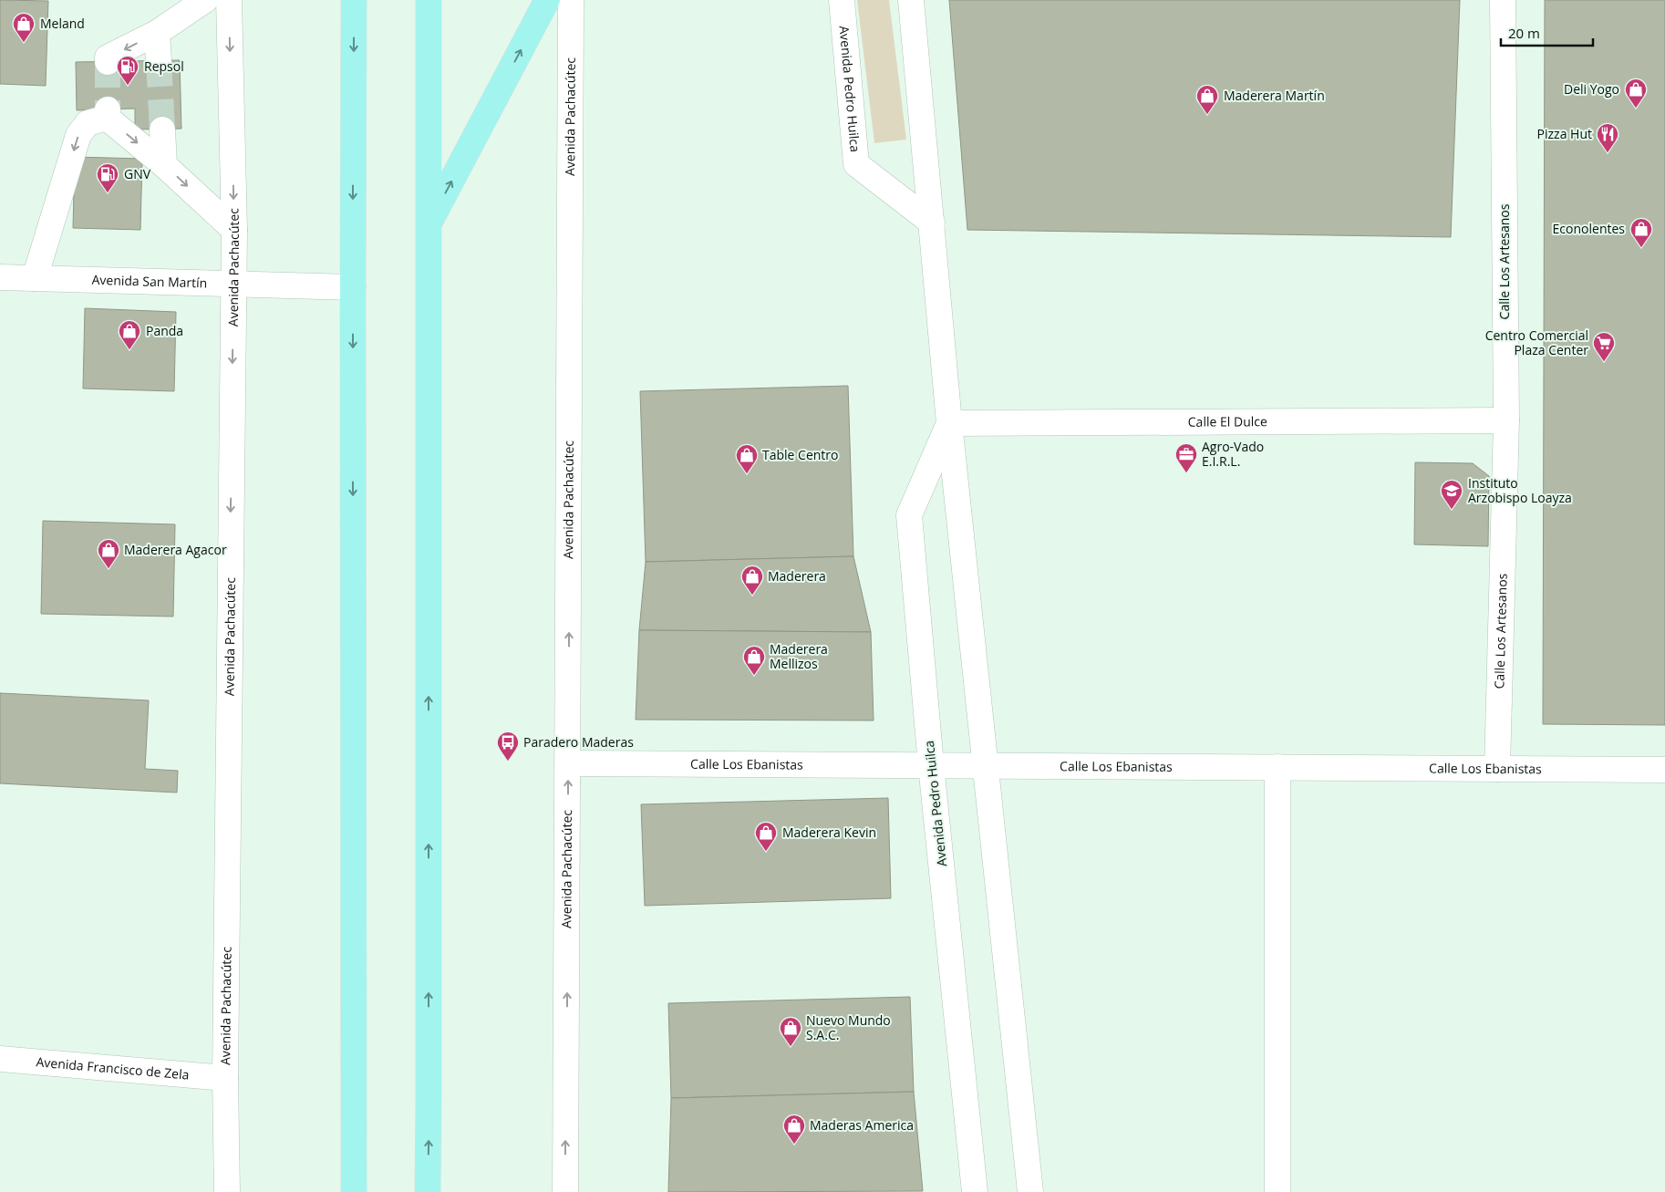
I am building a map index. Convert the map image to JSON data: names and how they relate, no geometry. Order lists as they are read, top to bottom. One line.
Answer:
{"streets":{"street":["Avenida Pedro Huilca","Avenida Pachacútec","Calle Los Artesanos","Avenida San Martín","Calle El Dulce","Calle Los Ebanistas","Avenida Francisco de Zela"]},"crossings":[["Avenida Pedro Huilca","Calle El Dulce"],["Avenida Pedro Huilca","Calle Los Ebanistas"],["Avenida Pachacútec","Avenida San Martín"],["Avenida Pachacútec","Calle Los Ebanistas"],["Avenida Pachacútec","Avenida Francisco de Zela"],["Calle Los Artesanos","Calle El Dulce"],["Calle Los Artesanos","Calle Los Ebanistas"]],"places":{"shop":["Meland","Deli Yogo","Maderera Martín","Econolentes","Panda","Table Centro","Maderera Agacor","Maderera","Maderera Mellizos","Maderera Kevin","Nuevo Mundo S.A.C.","Maderas America"],"fuel station":["Repsol","GNV"],"restaurant":["Pizza Hut"],"supermarket":["Centro Comercial Plaza Center"],"office":["Agro-Vado E.I.R.L."],"school or university":["Instituto Arzobispo Loayza"],"bus stop":["Paradero Maderas"]},"scale_bar":"20 m"}
